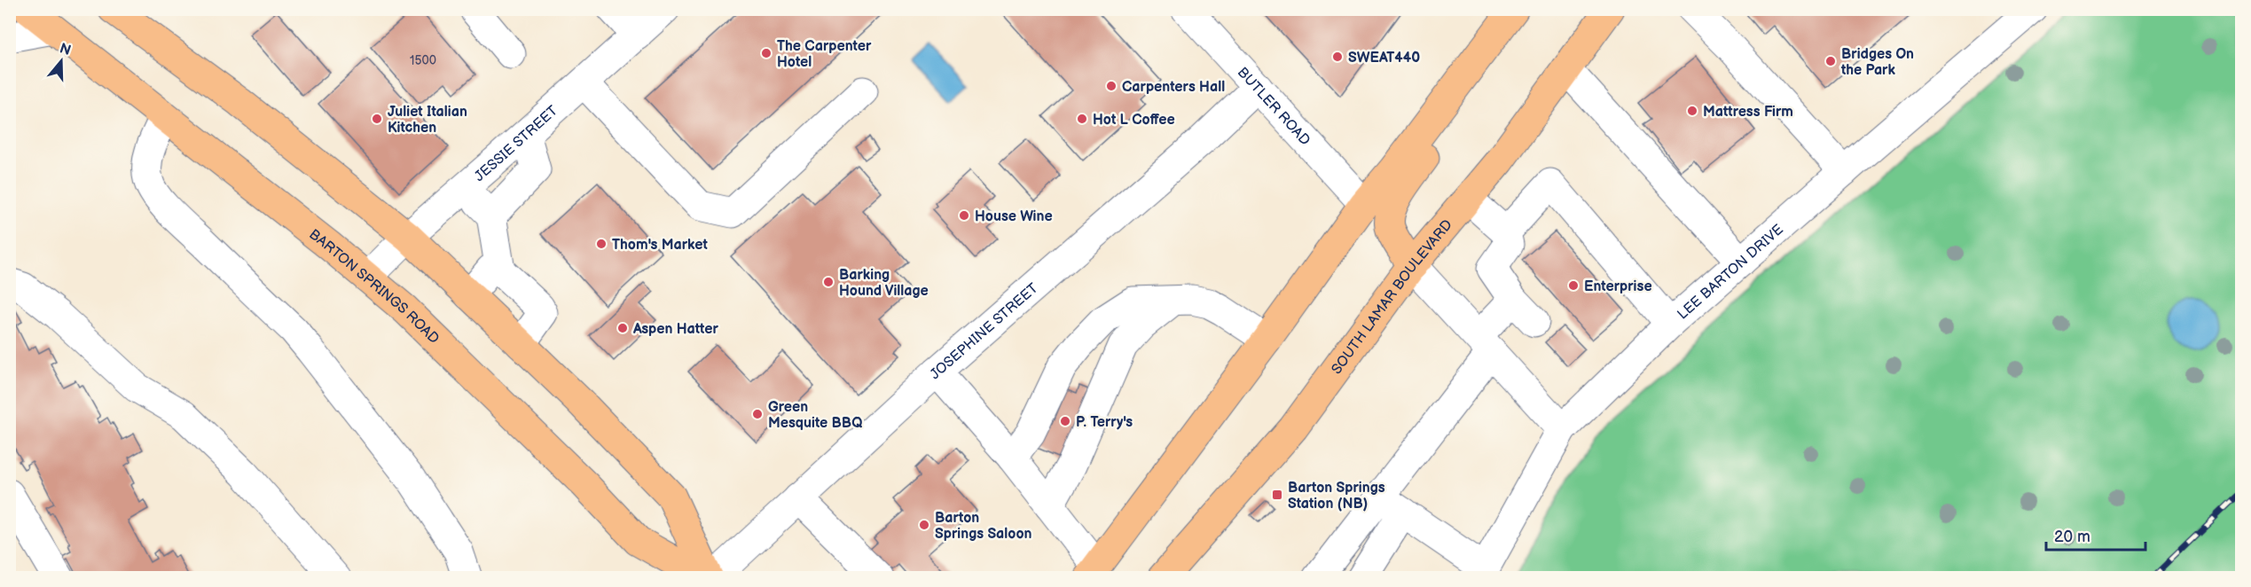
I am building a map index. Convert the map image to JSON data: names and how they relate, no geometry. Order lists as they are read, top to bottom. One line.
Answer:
{"streets":{"main road":["BARTON SPRINGS ROAD","SOUTH LAMAR BOULEVARD"],"street":["BUTLER ROAD","JESSIE STREET","LEE BARTON DRIVE","JOSEPHINE STREET"]},"crossings":[["BUTLER ROAD","JOSEPHINE STREET"],["JESSIE STREET","BARTON SPRINGS ROAD"]],"places":{"other":["The Carpenter Hotel","SWEAT440","Bridges On the Park","Carpenters Hall","Mattress Firm","Juliet Italian Kitchen","Hot L Coffee","House Wine","Thom's Market","Barking Hound Village","Enterprise","Aspen Hatter","Green Mesquite BBQ","P. Terry's","Barton Springs Saloon"],"transit":["Barton Springs Station (NB)"]},"house_numbers":["1500"],"scale_bar":"20 m","north":"top"}
